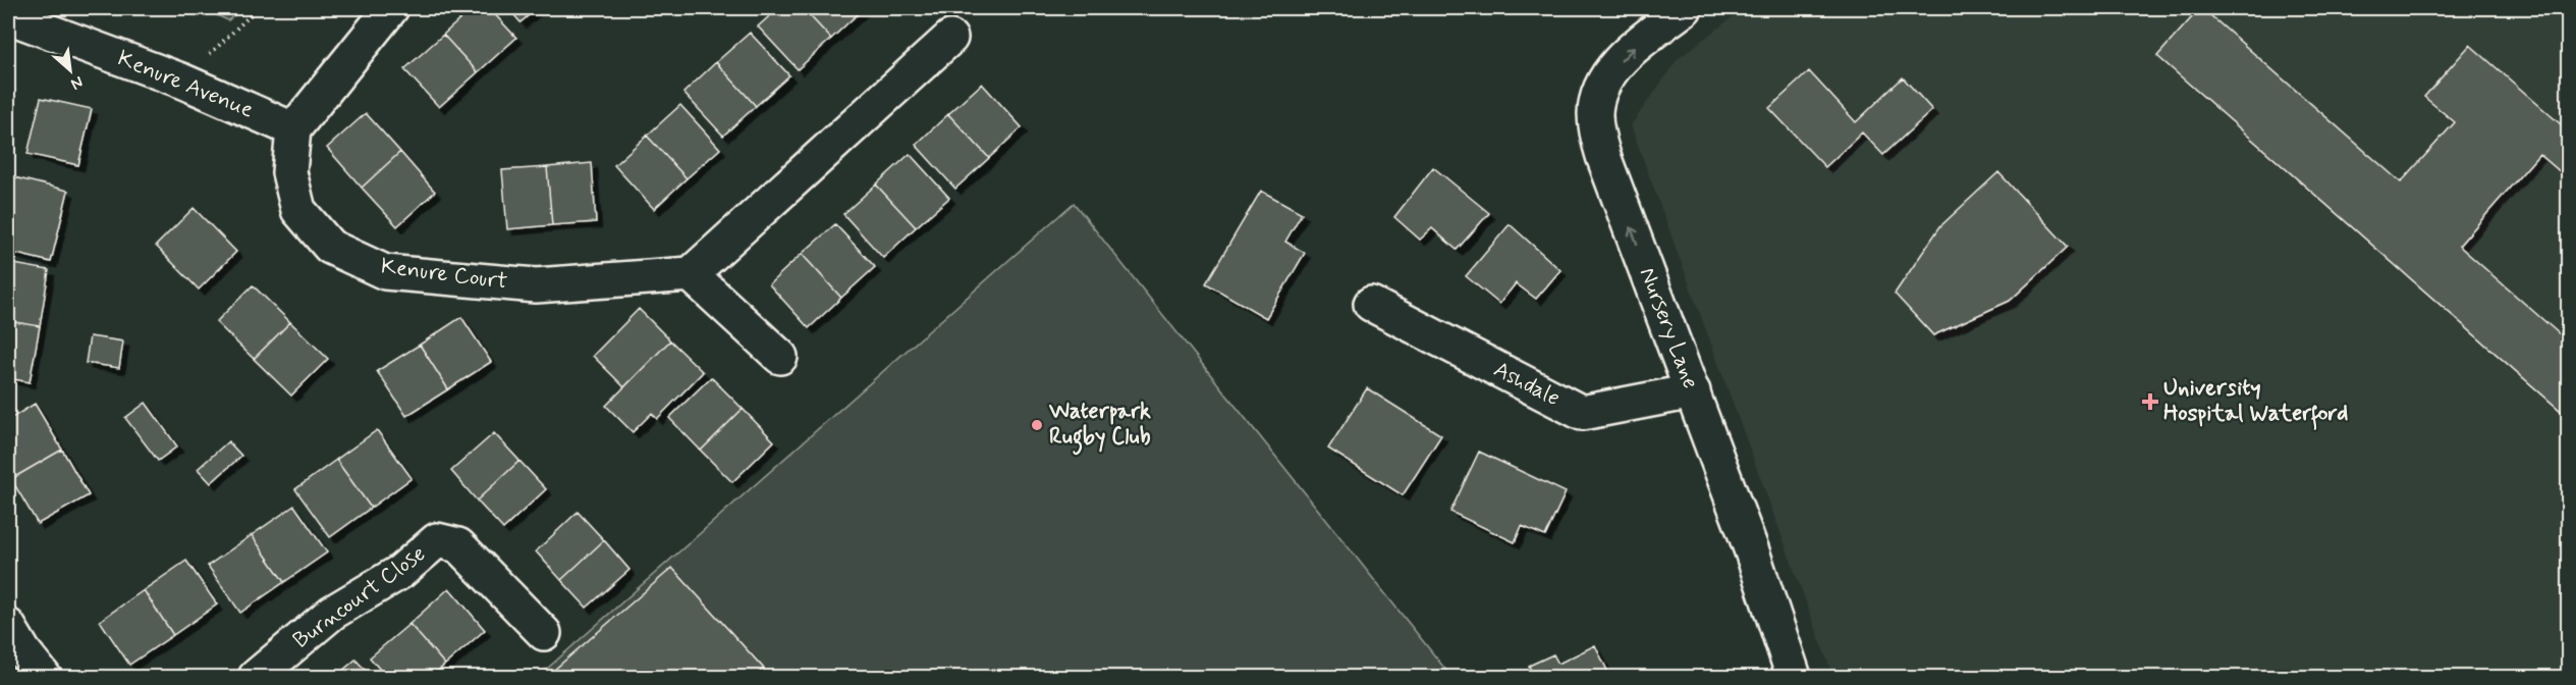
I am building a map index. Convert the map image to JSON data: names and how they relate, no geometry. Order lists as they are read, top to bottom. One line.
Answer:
{"streets":{"street":["Kenure Avenue","Kenure Court","Nursery Lane","Ashdale","Burncourt Close"]},"crossings":[["Kenure Avenue","Kenure Court"],["Nursery Lane","Ashdale"]],"one_way":["Nursery Lane"],"places":{"health":["University Hospital Waterford"],"other":["Waterpark Rugby Club"]},"north":"bottom right"}
